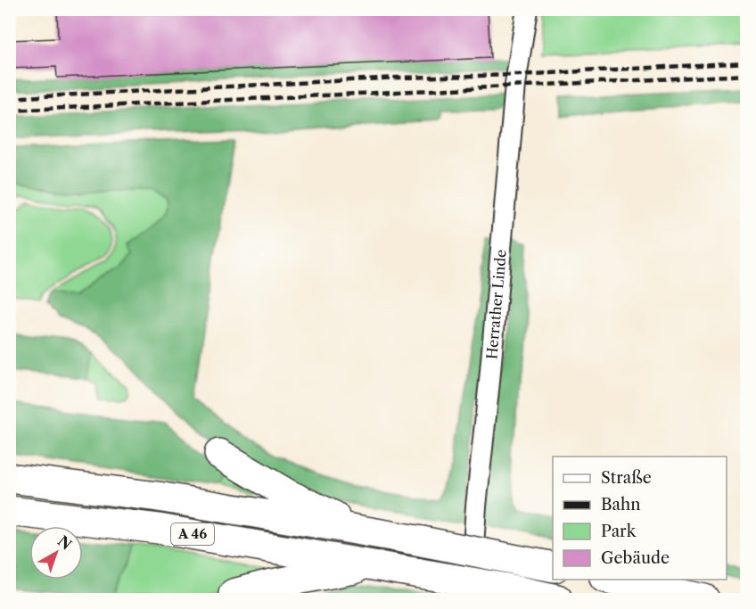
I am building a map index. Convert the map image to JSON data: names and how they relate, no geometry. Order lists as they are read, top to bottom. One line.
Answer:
{"streets":{"highway":["A 46"],"street":["Herrather Linde"]},"legend":["Straße","Bahn","Park","Gebäude"],"north":"top right"}
